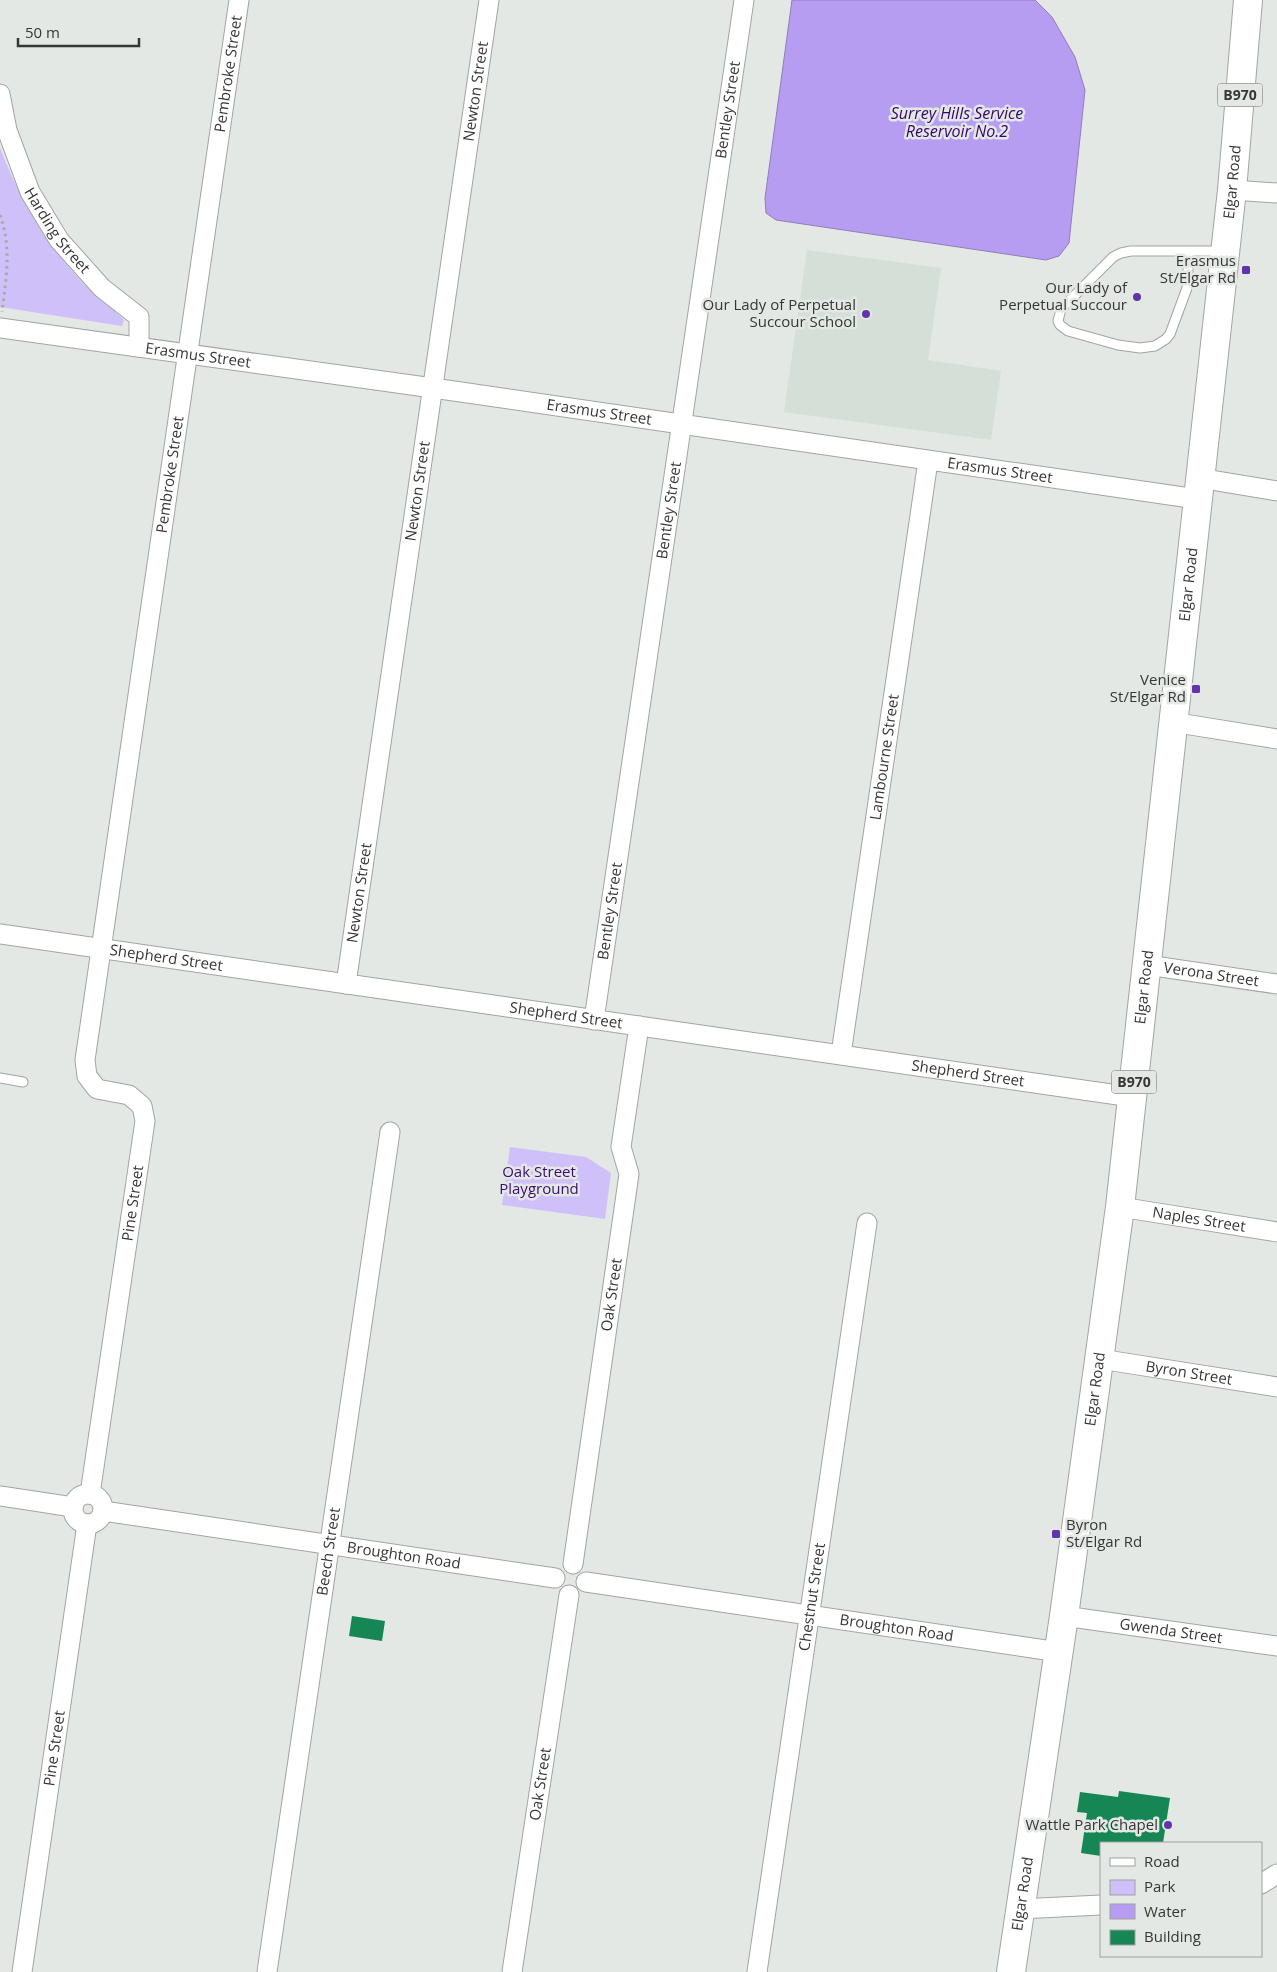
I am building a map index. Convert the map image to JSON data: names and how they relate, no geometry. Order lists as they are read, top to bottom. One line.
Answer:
{"streets":{"main road":["B970","Elgar Road"],"street":["Pembroke Street","Newton Street","Bentley Street","Harding Street","Erasmus Street","Lambourne Street","Shepherd Street","Verona Street","Pine Street","Naples Street","Oak Street","Byron Street","Beech Street","Broughton Road","Chestnut Street","Gwenda Street"]},"crossings":[["Pembroke Street","Erasmus Street"],["Pembroke Street","Shepherd Street"],["Pembroke Street","Pine Street"],["Newton Street","Erasmus Street"],["Newton Street","Shepherd Street"],["Bentley Street","Erasmus Street"],["Bentley Street","Shepherd Street"],["Elgar Road","Erasmus Street"],["Elgar Road","Shepherd Street"],["Elgar Road","Verona Street"],["Elgar Road","Naples Street"],["Elgar Road","Byron Street"],["Elgar Road","Broughton Road"],["Elgar Road","Gwenda Street"],["Harding Street","Erasmus Street"],["Erasmus Street","Lambourne Street"],["Lambourne Street","Shepherd Street"],["Shepherd Street","Pine Street"],["Shepherd Street","Oak Street"],["Pine Street","Broughton Road"],["Oak Street","Broughton Road"],["Beech Street","Broughton Road"],["Broughton Road","Chestnut Street"]],"water":["Surrey Hills Service Reservoir No.2"],"parks":["Oak Street Playground"],"places":{"transit":["Erasmus St/Elgar Rd","Venice St/Elgar Rd","Byron St/Elgar Rd"],"other":["Our Lady of Perpetual Succour","Our Lady of Perpetual Succour School","Wattle Park Chapel"]},"legend":["Road","Park","Water","Building"],"scale_bar":"50 m"}
